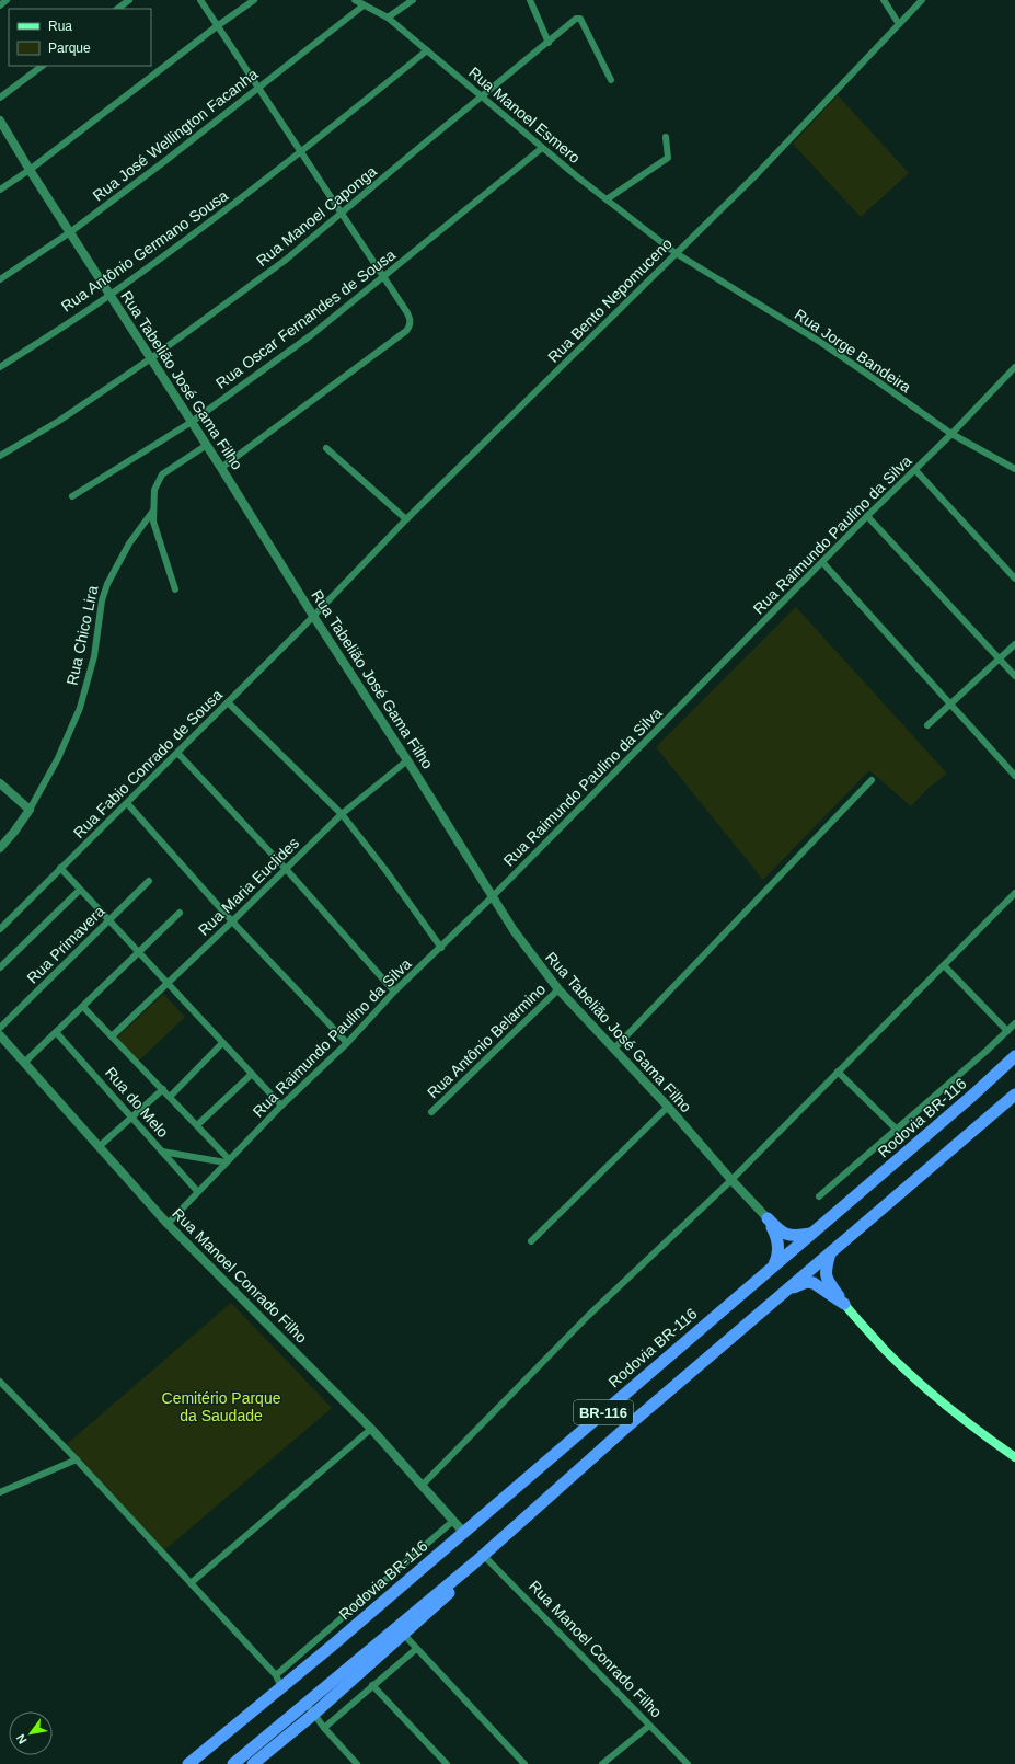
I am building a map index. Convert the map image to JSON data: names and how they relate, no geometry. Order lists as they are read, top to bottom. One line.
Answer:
{"streets":{"highway":["Rodovia BR-116","BR-116"],"street":["Rua Manoel Esmero","Rua José Wellington Facanha","Rua Manoel Caponga","Rua Antônio Germano Sousa","Rua Bento Nepomuceno","Rua Oscar Fernandes de Sousa","Rua Jorge Bandeira","Rua Tabelião José Gama Filho","Rua Raimundo Paulino da Silva","Rua Chico Lira","Rua Fabio Conrado de Sousa","Rua Maria Euclides","Rua Primavera","Rua Antônio Belarmino","Rua do Melo","Rua Manoel Conrado Filho"]},"crossings":[["Rua Manoel Esmero","Rua José Wellington Facanha"],["Rua Manoel Esmero","Rua Manoel Caponga"],["Rua Manoel Esmero","Rua Antônio Germano Sousa"],["Rua Manoel Esmero","Rua Bento Nepomuceno"],["Rua Manoel Esmero","Rua Oscar Fernandes de Sousa"],["Rua Manoel Esmero","Rua Jorge Bandeira"],["Rua José Wellington Facanha","Rua Tabelião José Gama Filho"],["Rua Manoel Caponga","Rua Tabelião José Gama Filho"],["Rua Antônio Germano Sousa","Rua Tabelião José Gama Filho"],["Rua Bento Nepomuceno","Rua Jorge Bandeira"],["Rua Bento Nepomuceno","Rua Tabelião José Gama Filho"],["Rua Bento Nepomuceno","Rua Fabio Conrado de Sousa"],["Rua Oscar Fernandes de Sousa","Rua Tabelião José Gama Filho"],["Rua Jorge Bandeira","Rua Raimundo Paulino da Silva"],["Rua Tabelião José Gama Filho","Rua Raimundo Paulino da Silva"],["Rua Tabelião José Gama Filho","Rua Fabio Conrado de Sousa"],["Rua Tabelião José Gama Filho","Rua Maria Euclides"],["Rua Tabelião José Gama Filho","Rua Antônio Belarmino"],["Rua Raimundo Paulino da Silva","Rua do Melo"],["Rua Raimundo Paulino da Silva","Rua Manoel Conrado Filho"],["Rodovia BR-116","Rua Manoel Conrado Filho"],["Rua Manoel Conrado Filho","BR-116"]],"parks":["Cemitério Parque da Saudade"],"legend":["Rua","Parque"],"north":"bottom left"}
